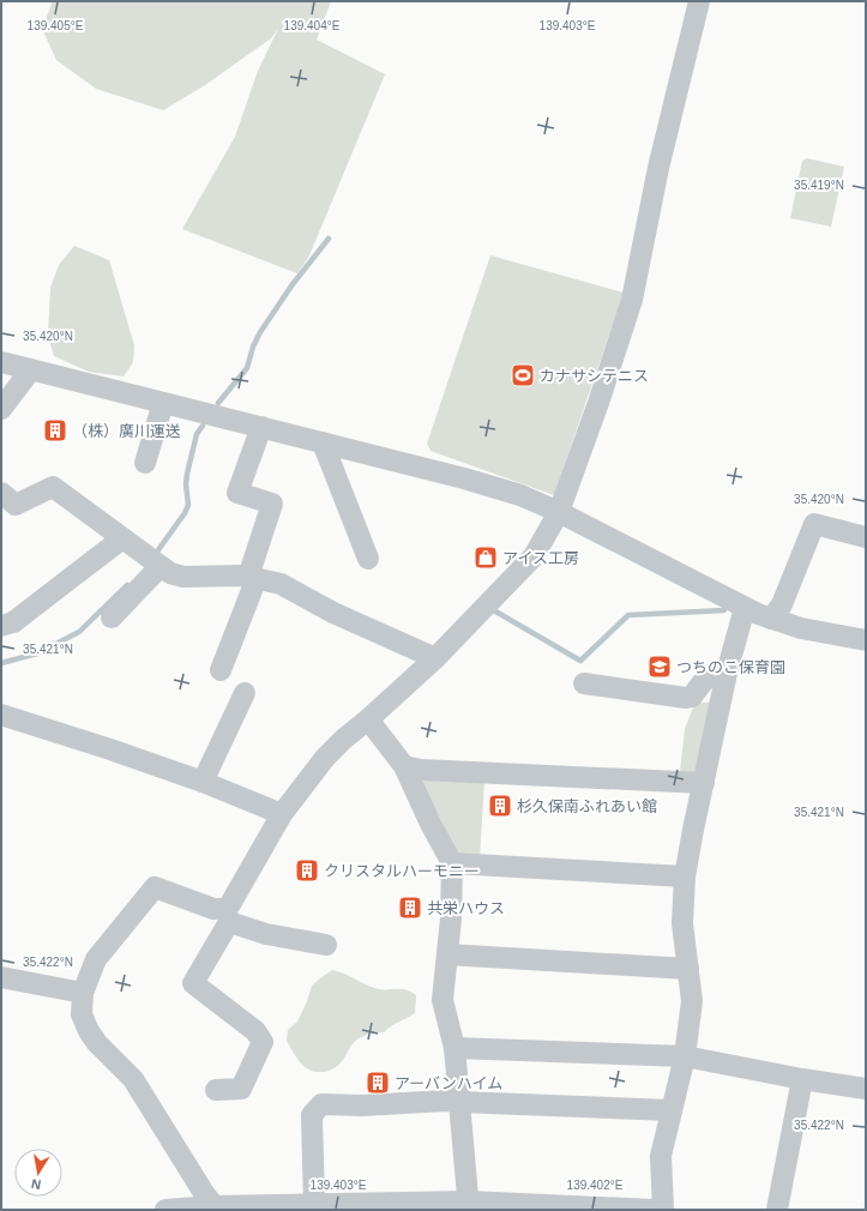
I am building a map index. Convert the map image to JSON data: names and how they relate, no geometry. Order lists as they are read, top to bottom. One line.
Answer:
{"places":{"sports":["カナサシテニス"],"building":["（株）廣川運送","杉久保南ふれあい館","クリスタルハーモニー","共栄ハウス","アーバンハイム"],"shop":["アイス工房"],"school or university":["つちのこ保育園"]},"north":"bottom","coordinates":["139.404°E","139.403°E","139.405°E","35.419°N","35.420°N","35.421°N","35.422°N","139.402°E"]}
